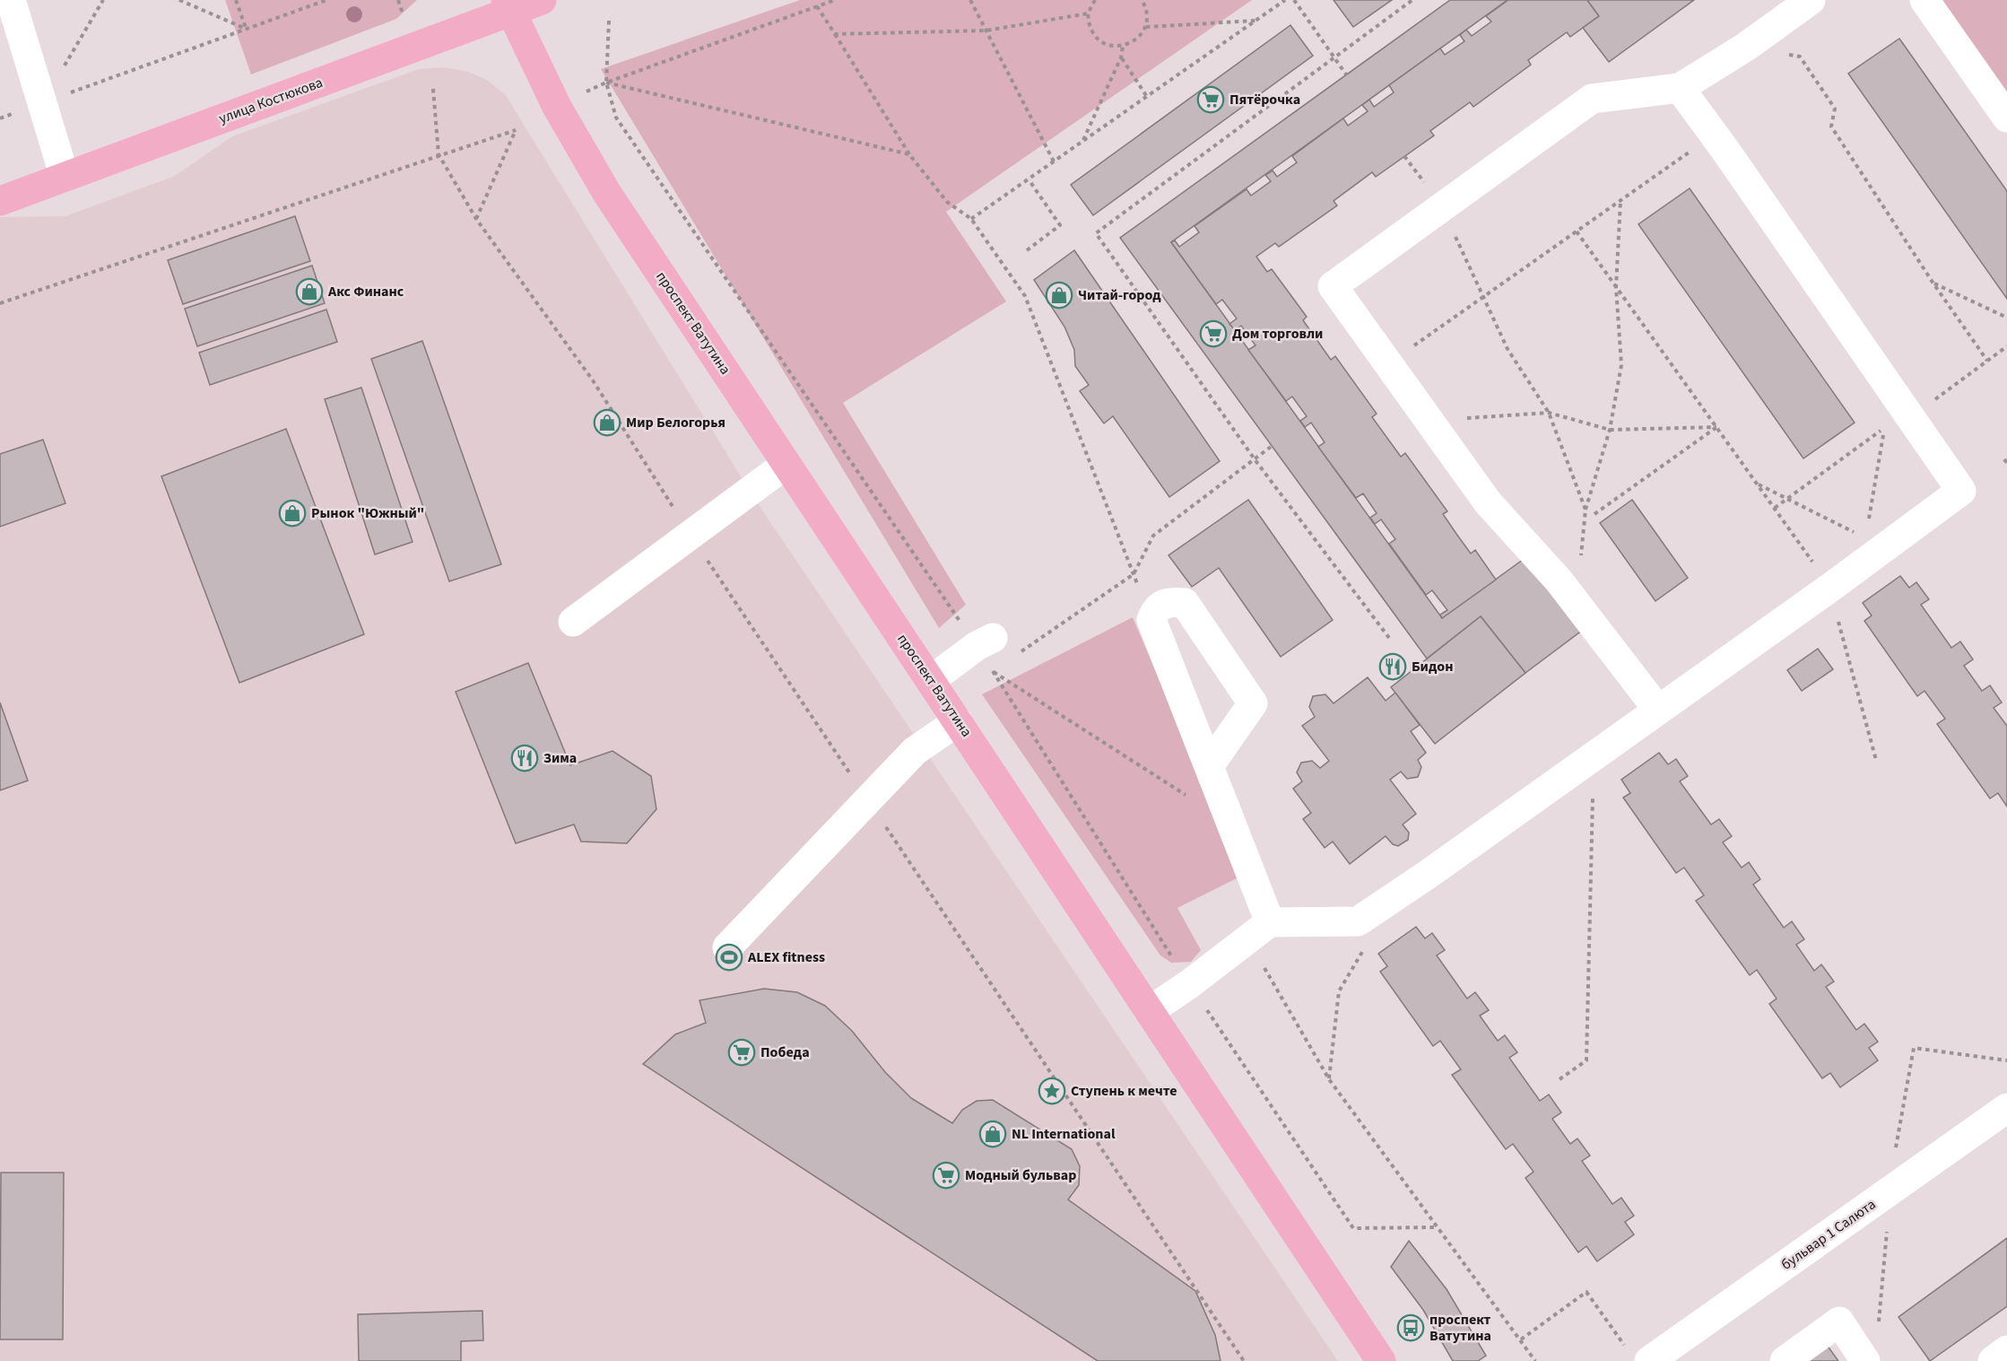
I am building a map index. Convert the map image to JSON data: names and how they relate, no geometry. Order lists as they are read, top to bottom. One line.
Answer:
{"streets":{"main road":["улица Костюкова","проспект Ватутина"],"street":["бульвар 1 Салюта"]},"crossings":[["улица Костюкова","проспект Ватутина"]],"places":{"supermarket":["Пятёрочка","Дом торговли","Победа","Модный бульвар"],"shop":["Акс Финанс","Читай-город","Мир Белогорья","Рынок \"Южный\"","NL International"],"restaurant":["Бидон","Зима"],"sports":["ALEX fitness"],"place":["Ступень к мечте"],"bus stop":["проспект Ватутина"]}}
